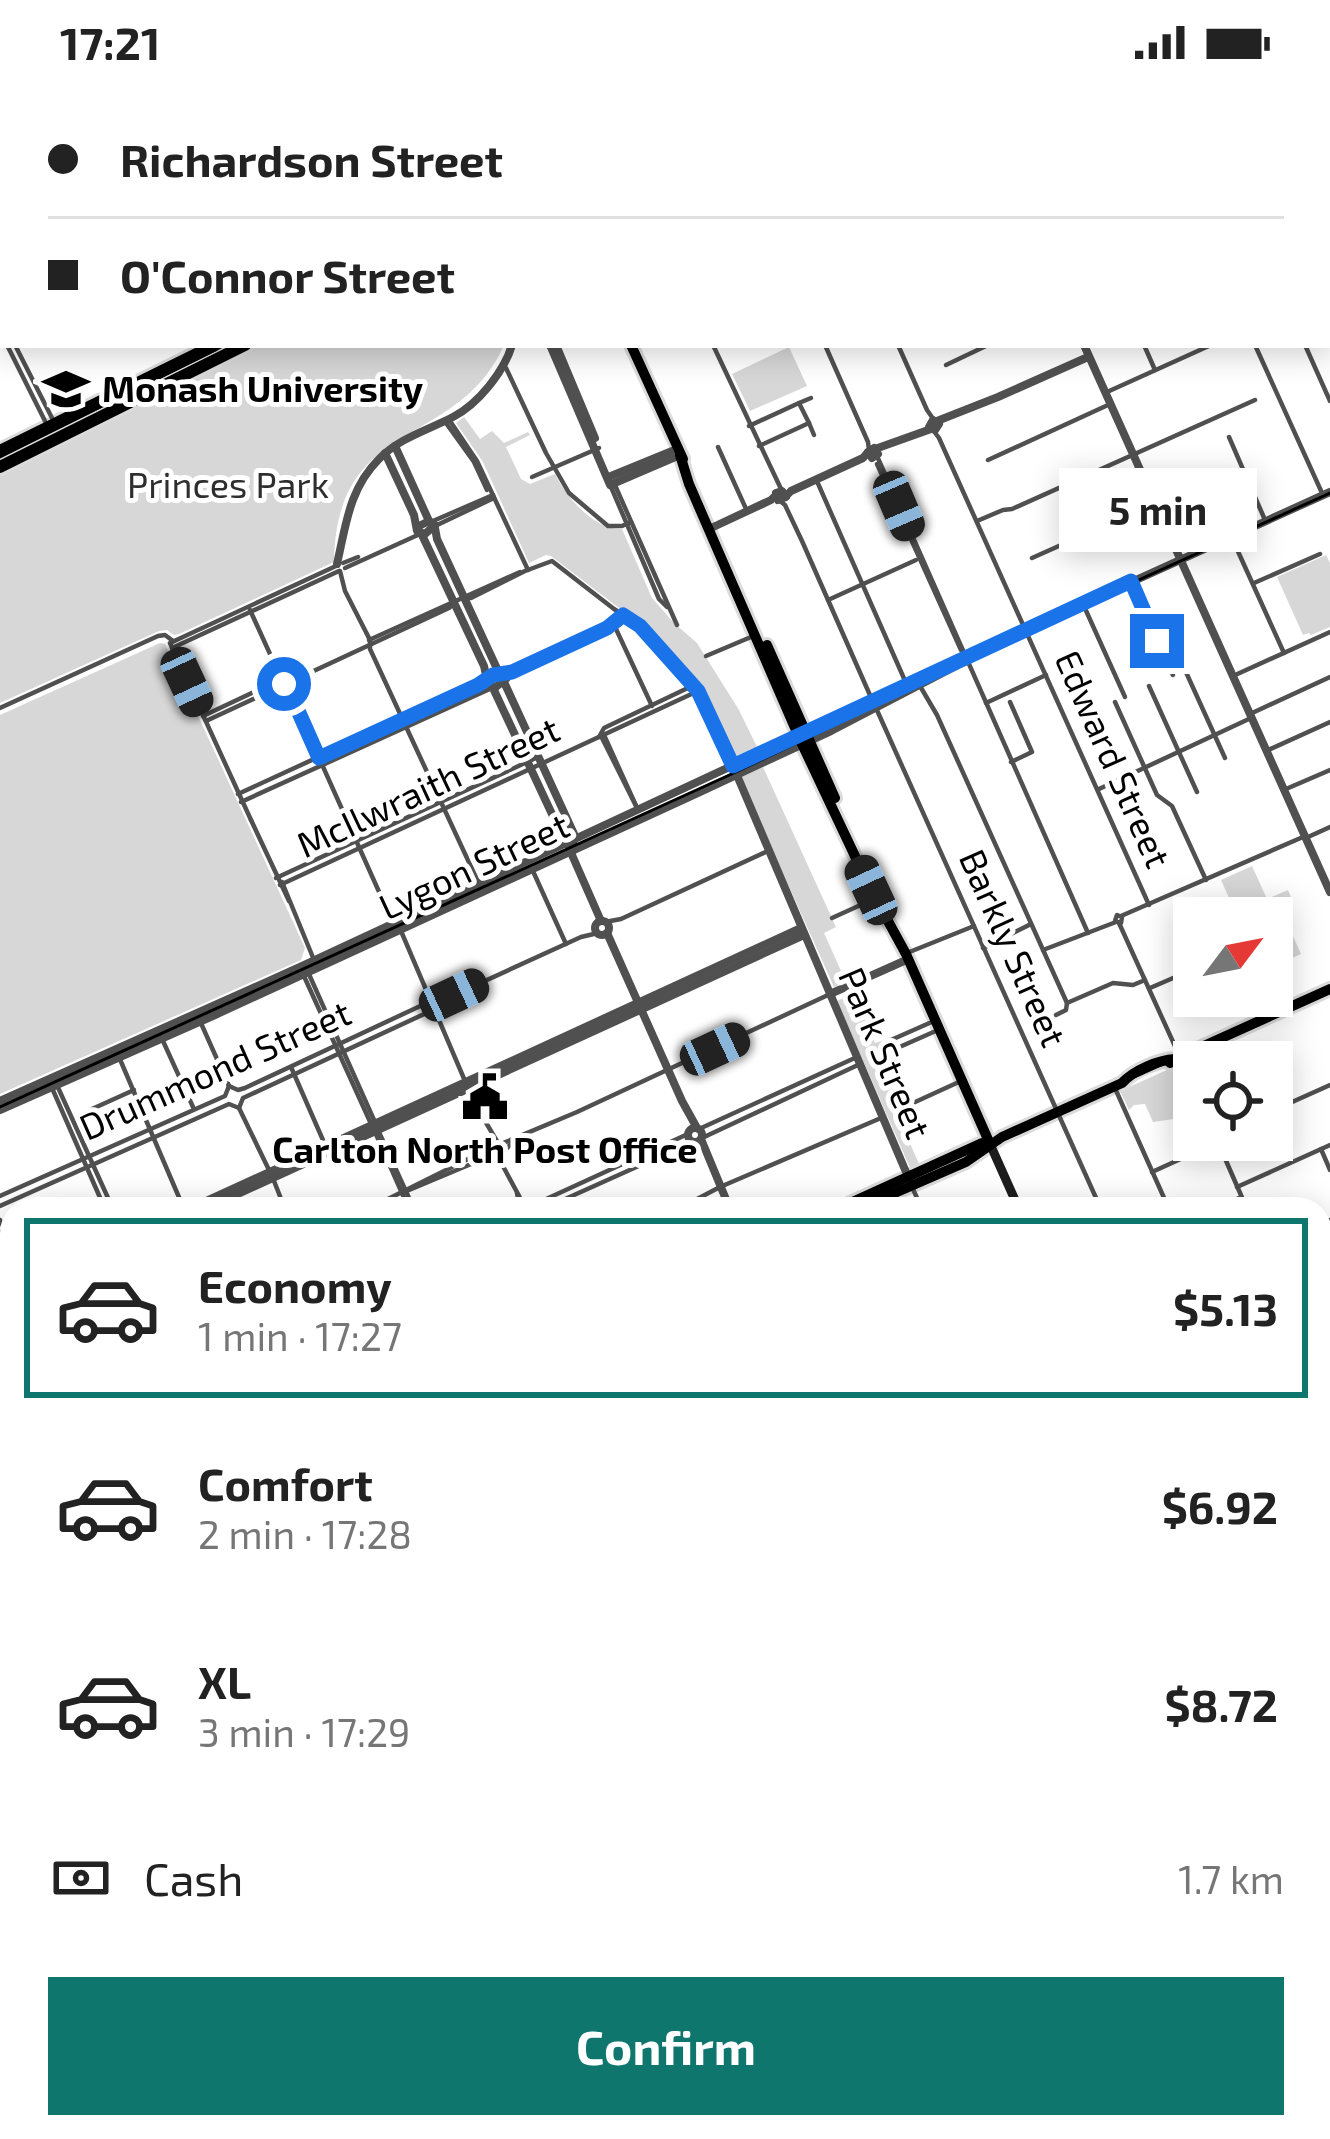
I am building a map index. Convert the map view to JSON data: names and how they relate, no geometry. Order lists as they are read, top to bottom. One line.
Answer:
{"streets":{"street":["Edward Street","McIlwraith Street","Lygon Street","Barkly Street","Park Street","Drummond Street"]},"crossings":[["Edward Street","Lygon Street"],["McIlwraith Street","Park Street"],["Lygon Street","Barkly Street"],["Lygon Street","Park Street"],["Park Street","Drummond Street"]],"parks":["Princes Park"],"places":{"school or university":["Monash University"],"public building":["Carlton North Post Office"]},"north":"top right","page":{"status":"17:21","banner":["Richardson Street","O'Connor Street"],"bubble":"5 min","list":[{"name":"Economy","note":"1 min · 17:27","value":"$5.13"},{"name":"Comfort","note":"2 min · 17:28","value":"$6.92"},{"name":"XL","note":"3 min · 17:29","value":"$8.72"}],"pay":["Cash","1.7 km"],"buttons":"Confirm"}}
